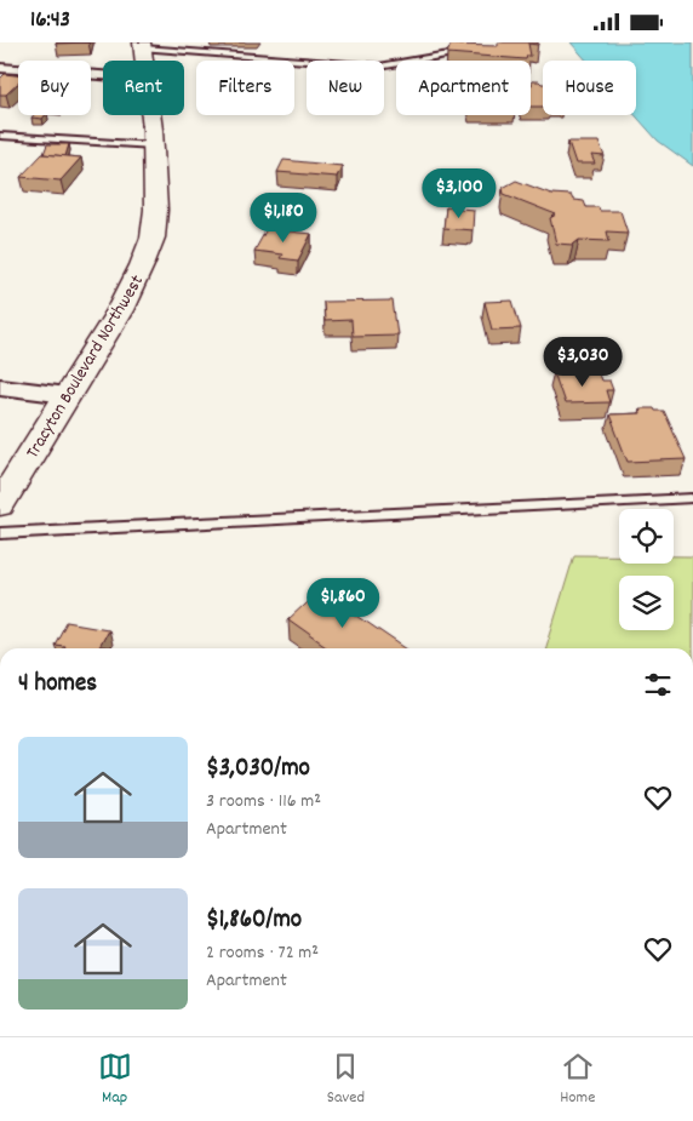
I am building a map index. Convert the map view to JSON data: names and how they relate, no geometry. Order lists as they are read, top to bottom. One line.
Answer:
{"streets":{"main road":["Tracyton Boulevard Northwest"]},"page":{"status":"16:43","chip":["Buy","Rent","Filters","New","Apartment","House"],"price":["$3,100","$1,180","$3,030","$1,860"],"heading":"4 homes","list":[{"name":"$3,030/mo","note":"3 rooms · 116 m² · Apartment"},{"name":"$1,860/mo","note":"2 rooms · 72 m² · Apartment"}],"tabs":["Map","Saved","Home"]}}
